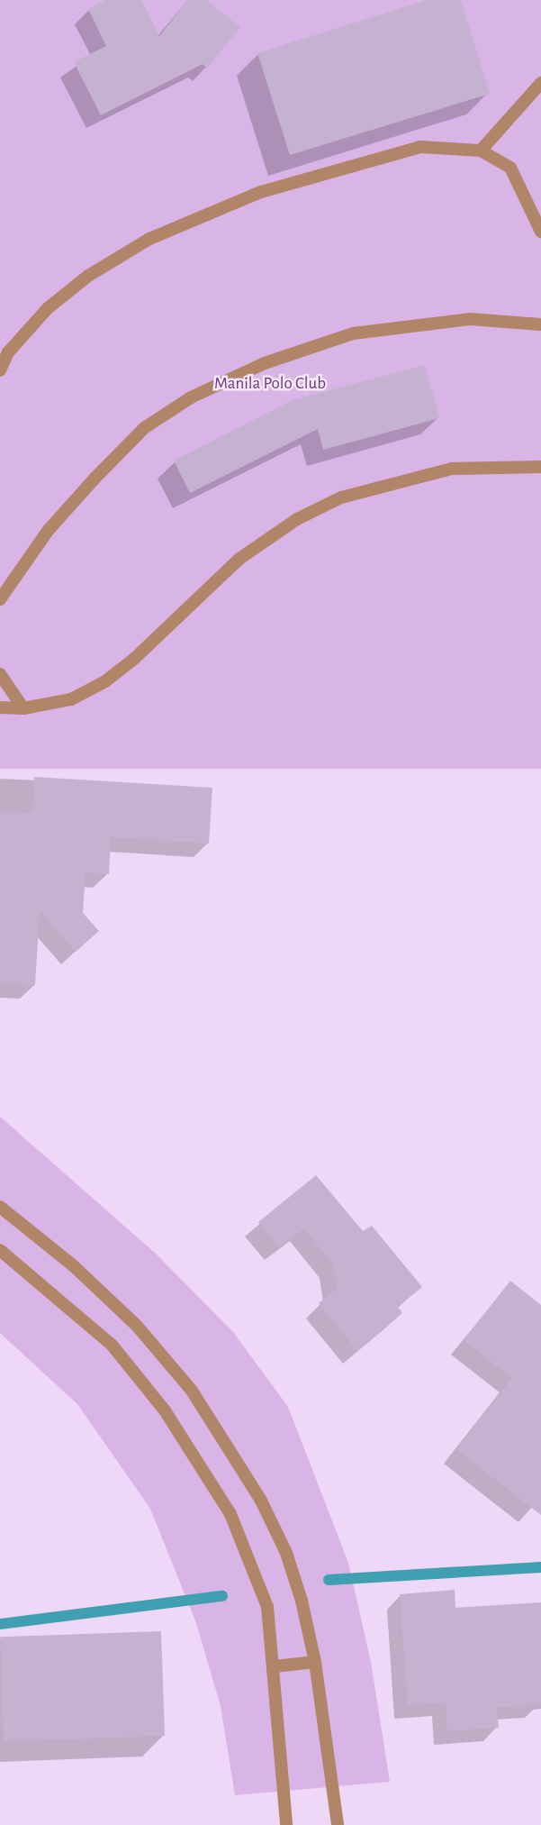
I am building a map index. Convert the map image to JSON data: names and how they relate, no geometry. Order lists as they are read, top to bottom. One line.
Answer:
{"parks":["Manila Polo Club"]}
